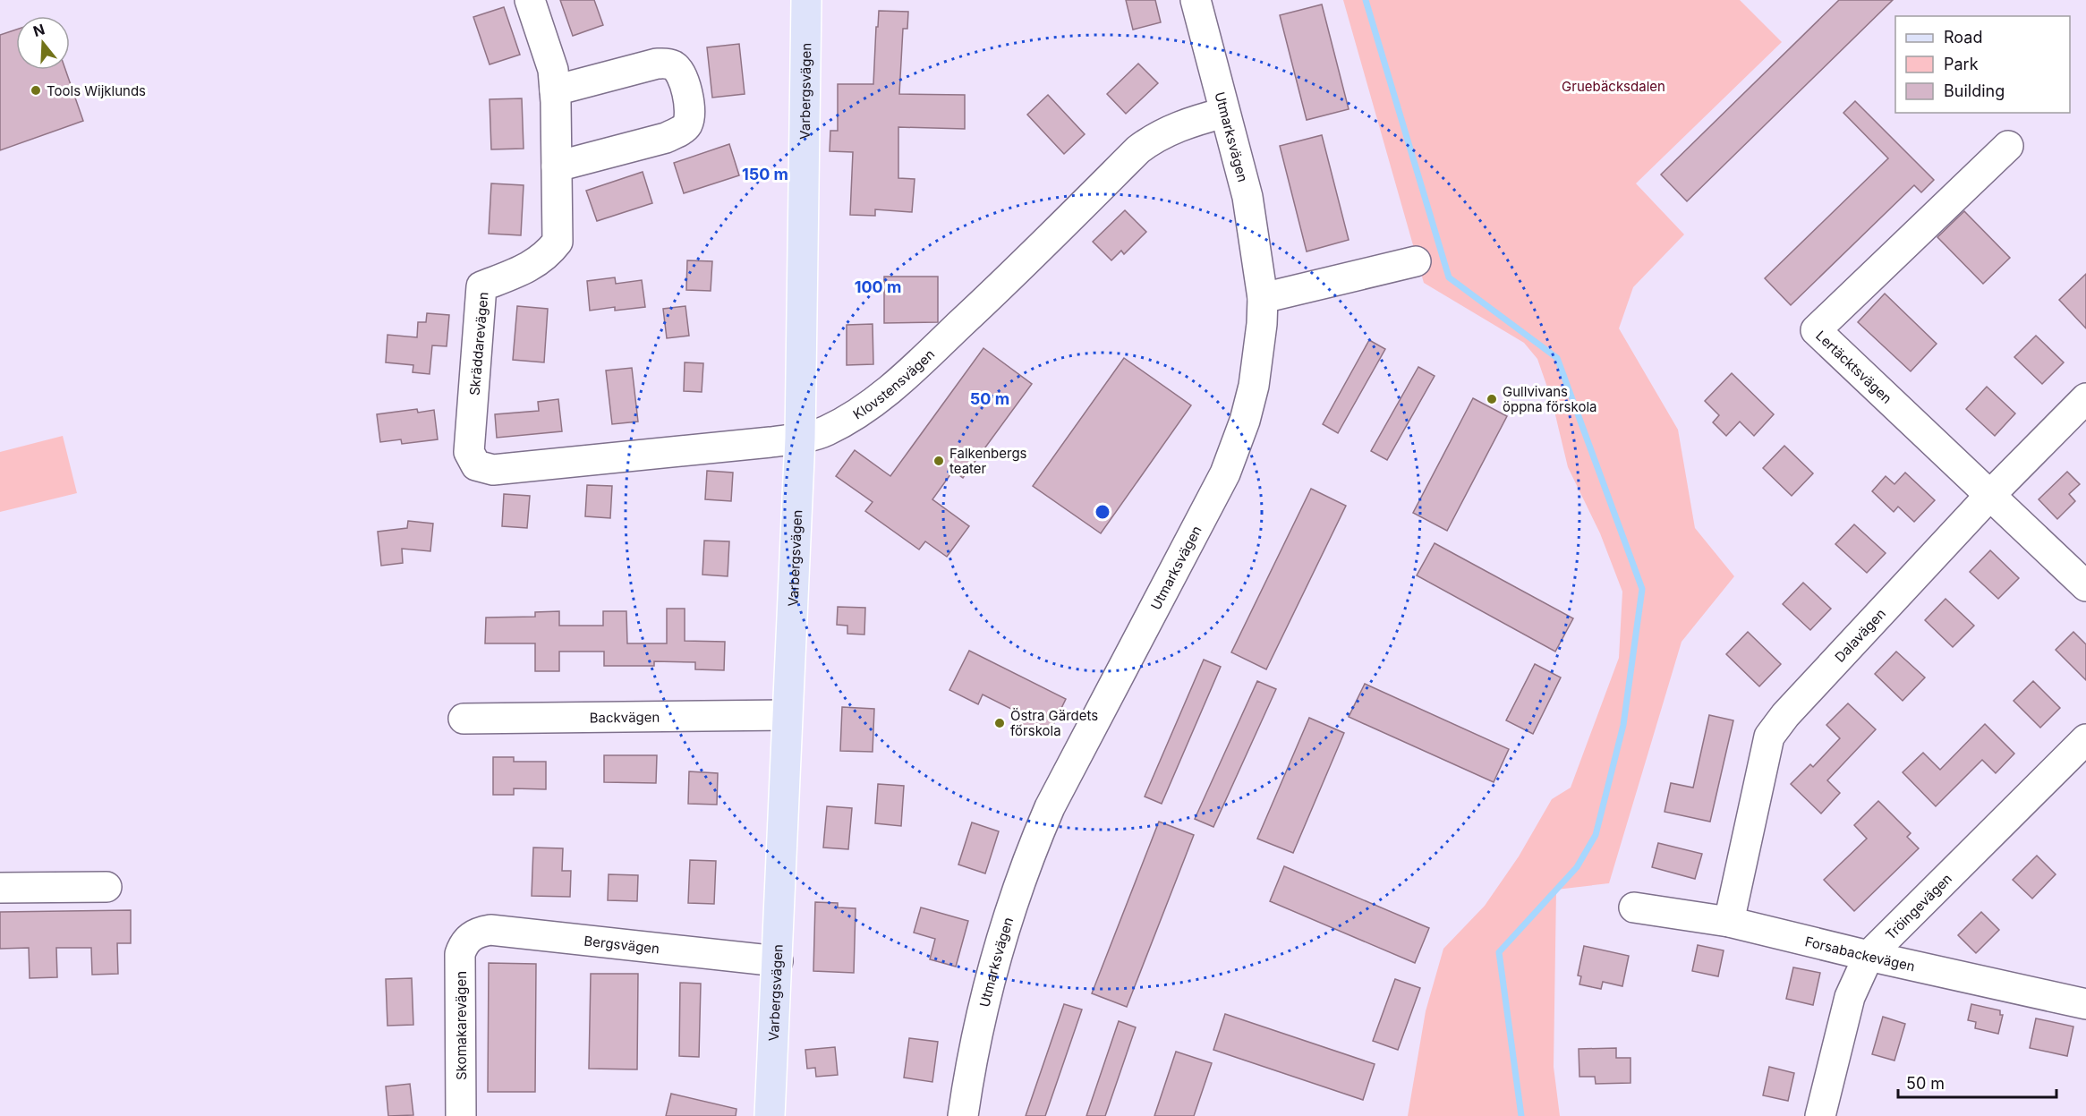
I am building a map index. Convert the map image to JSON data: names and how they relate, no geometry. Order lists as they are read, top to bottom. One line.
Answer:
{"streets":{"main road":["Varbergsvägen"],"street":["Utmarksvägen","Skräddarevägen","Lertäcktsvägen","Klovstensvägen","Dalavägen","Backvägen","Tröingevägen","Bergsvägen","Forsabackevägen","Skomakarevägen"]},"crossings":[["Varbergsvägen","Klovstensvägen"],["Varbergsvägen","Backvägen"],["Varbergsvägen","Bergsvägen"],["Utmarksvägen","Klovstensvägen"],["Skräddarevägen","Klovstensvägen"],["Lertäcktsvägen","Dalavägen"],["Dalavägen","Forsabackevägen"],["Tröingevägen","Forsabackevägen"],["Bergsvägen","Skomakarevägen"]],"parks":["Gruebäcksdalen"],"places":["Tools Wijklunds","Gullvivans öppna förskola","Falkenbergs teater","Östra Gärdets förskola"],"legend":["Road","Park","Building"],"scale_bar":"50 m","north":"top","rings":["150 m","100 m","50 m"]}
